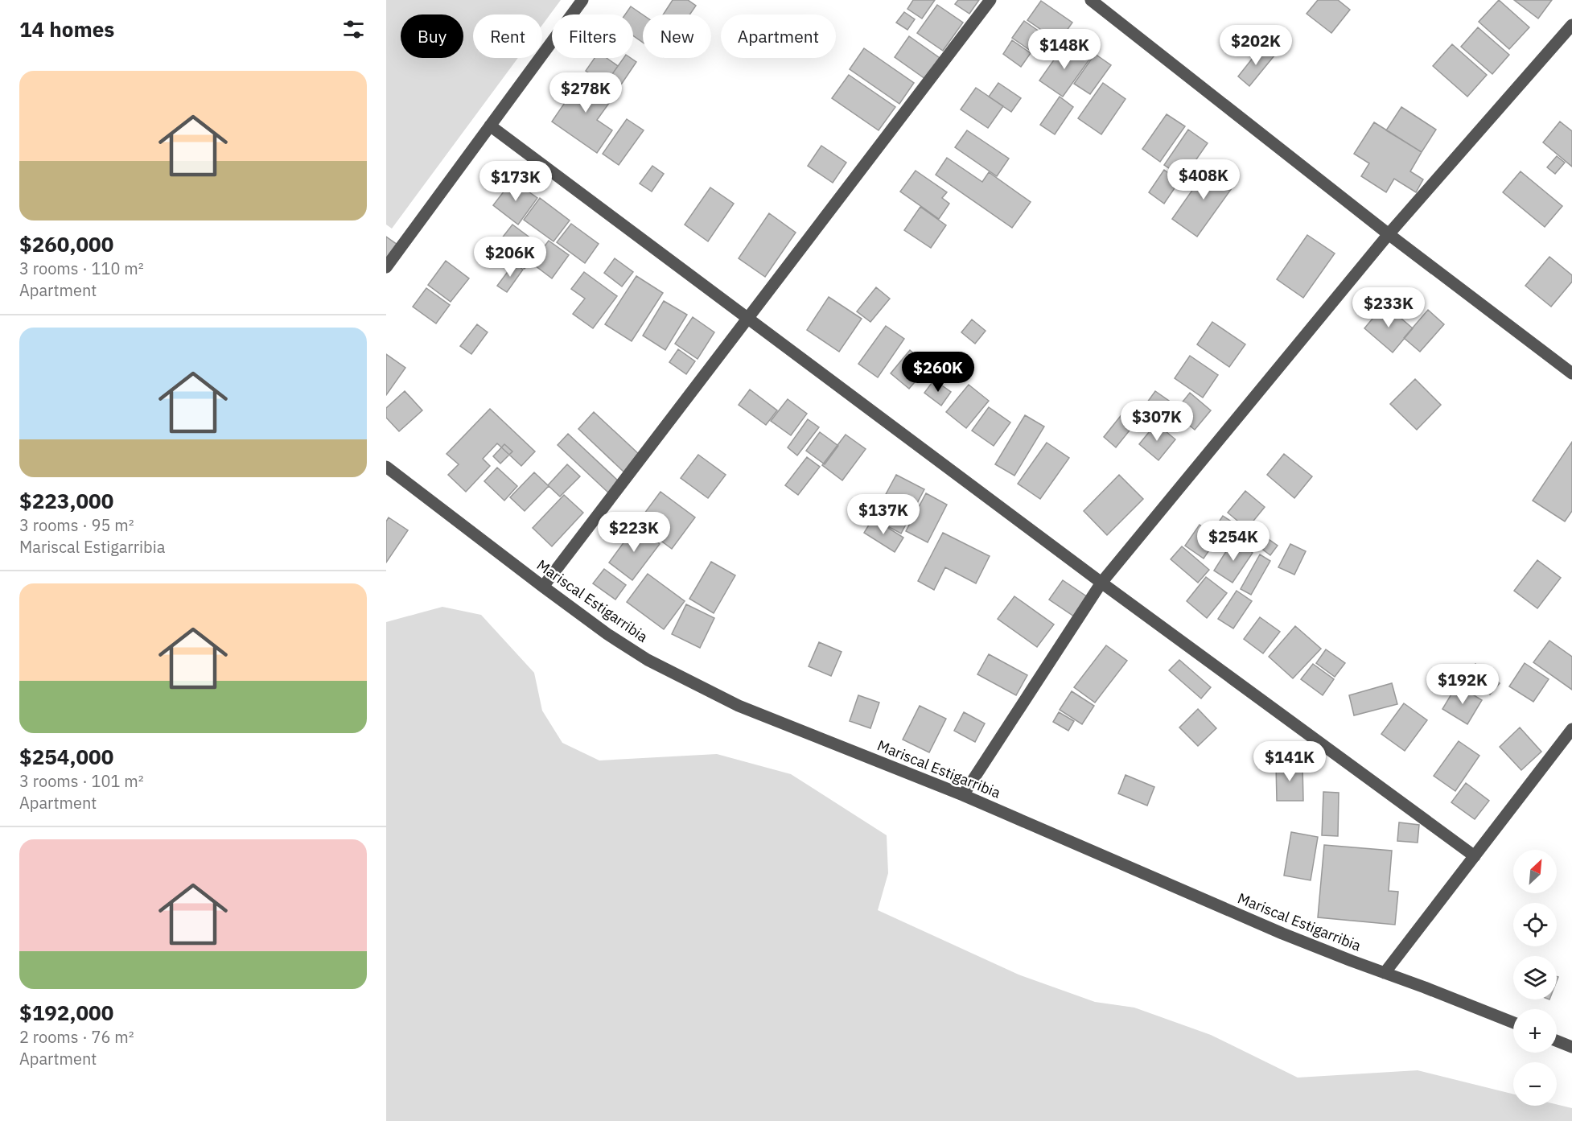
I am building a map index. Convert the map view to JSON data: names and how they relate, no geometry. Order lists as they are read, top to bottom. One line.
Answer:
{"streets":{"street":["Mariscal Estigarribia"]},"north":"top right","page":{"heading":"14 homes","chip":["Buy","Rent","Filters","New","Apartment"],"price":["$202K","$148K","$278K","$408K","$173K","$206K","$233K","$260K","$307K","$137K","$223K","$254K","$192K","$141K"],"list":[{"name":"$260,000","note":"3 rooms · 110 m² · Apartment"},{"name":"$223,000","note":"3 rooms · 95 m² · Mariscal Estigarribia"},{"name":"$254,000","note":"3 rooms · 101 m² · Apartment"},{"name":"$192,000","note":"2 rooms · 76 m² · Apartment"}],"map_buttons":["+","−"]}}
